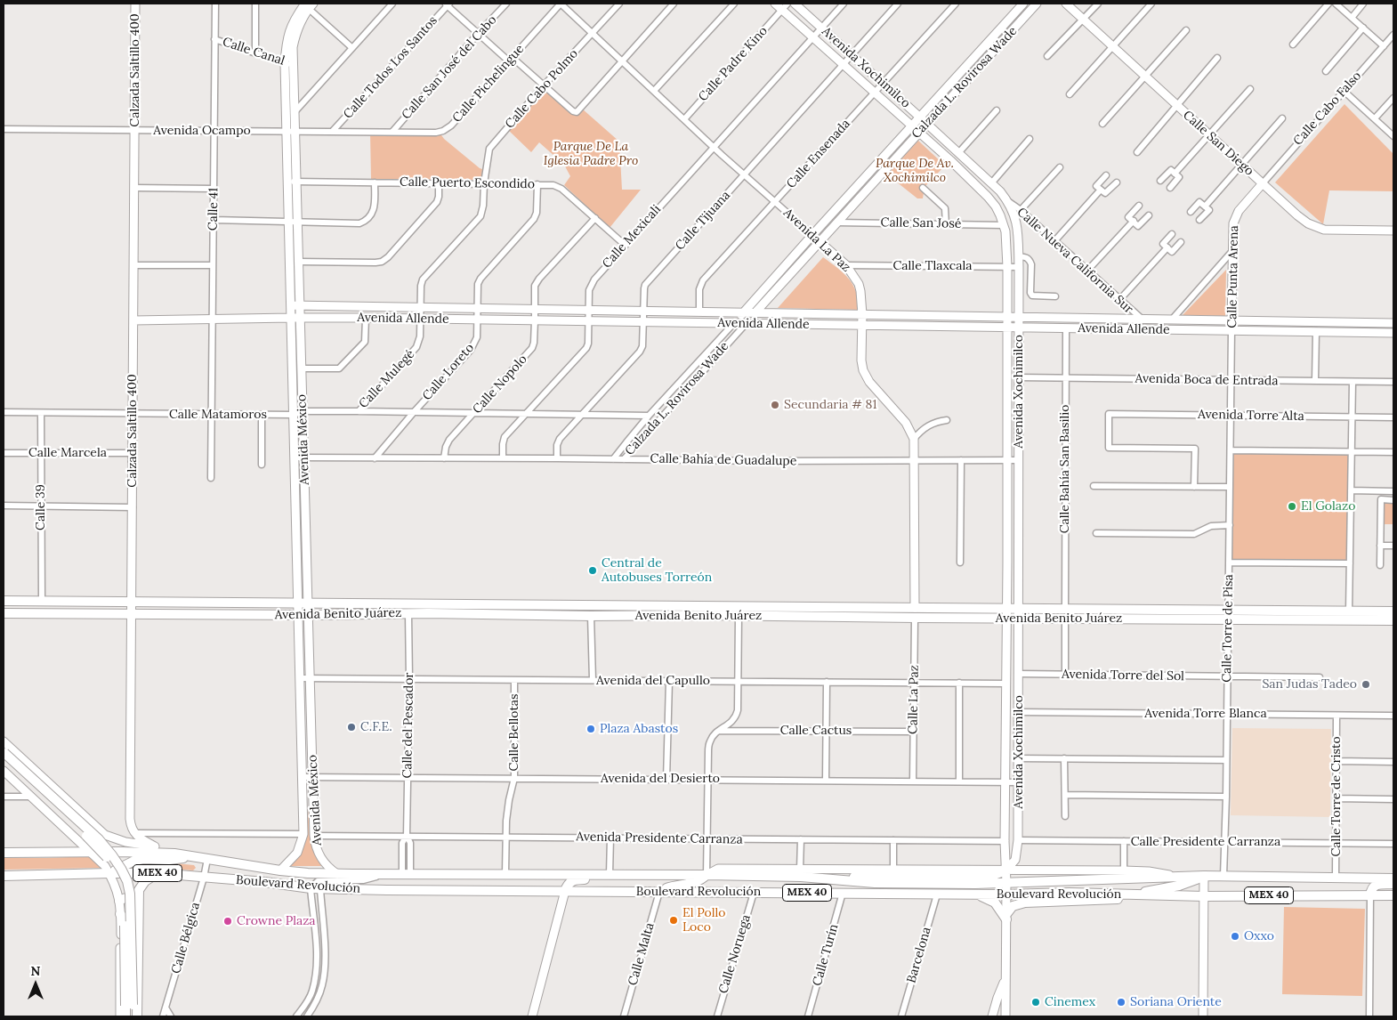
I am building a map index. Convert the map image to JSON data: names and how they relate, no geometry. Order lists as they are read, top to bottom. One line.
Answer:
{"streets":{"main road":["Avenida Benito Juárez","MEX 40","Boulevard Revolución"],"street":["Calle Canal","Calle Padre Kino","Calle Todos Los Santos","Calle San José del Cabo","Avenida Xochimilco","Calzada Saltillo 400","Calzada L. Rovirosa Wade","Calle Pichelingue","Calle Cabo Polmo","Calle Cabo Falso","Avenida Ocampo","Calle San Diego","Calle Ensenada","Calle Puerto Escondido","Calle 41","Calle Tijuana","Calle San José","Calle Mexicali","Avenida La Paz","Calle Nueva California Sur","Calle Tlaxcala","Calle Punta Arena","Avenida Allende","Calle Loreto","Calle Mulegé","Avenida Boca de Entrada","Calle Nopolo","Calle Matamoros","Avenida Torre Alta","Avenida México","Calle Marcela","Calle Bahía de Guadalupe","Calle Bahía San Basilio","Calle 39","Calle Torre de Pisa","Avenida Torre del Sol","Avenida del Capullo","Calle La Paz","Avenida Torre Blanca","Calle del Pescador","Calle Cactus","Calle Bellotas","Avenida del Desierto","Calle Torre de Cristo","Avenida Presidente Carranza","Calle Presidente Carranza","Calle Bélgica","Calle Malta","Calle Noruega","Calle Turín","Barcelona"]},"crossings":[["Calle Canal","Calle 41"],["Calle Canal","Avenida México"],["Calle Padre Kino","Avenida Xochimilco"],["Calle Padre Kino","Avenida La Paz"],["Calle Todos Los Santos","Calle Pichelingue"],["Calle San José del Cabo","Calle Pichelingue"],["Avenida Xochimilco","Calzada L. Rovirosa Wade"],["Avenida Xochimilco","Calle Ensenada"],["Avenida Xochimilco","Calle Tijuana"],["Avenida Xochimilco","Calle San José"],["Avenida Xochimilco","Calle Mexicali"],["Avenida Xochimilco","Calle Nueva California Sur"],["Avenida Xochimilco","Calle Tlaxcala"],["Avenida Xochimilco","Avenida Allende"],["Avenida Xochimilco","Avenida Boca de Entrada"],["Avenida Xochimilco","Calle Bahía de Guadalupe"],["Avenida Xochimilco","Avenida Benito Juárez"],["Avenida Xochimilco","Avenida Torre del Sol"],["Avenida Xochimilco","Avenida del Capullo"],["Avenida Xochimilco","Avenida Torre Blanca"],["Avenida Xochimilco","Avenida del Desierto"],["Avenida Xochimilco","Avenida Presidente Carranza"],["Avenida Xochimilco","Calle Presidente Carranza"],["Avenida Xochimilco","MEX 40"],["Avenida Xochimilco","Boulevard Revolución"],["Calzada Saltillo 400","Avenida Ocampo"],["Calzada Saltillo 400","Avenida Allende"],["Calzada Saltillo 400","Calle Matamoros"],["Calzada Saltillo 400","Calle Marcela"],["Calzada Saltillo 400","Avenida Benito Juárez"],["Calzada L. Rovirosa Wade","Calle San José"],["Calzada L. Rovirosa Wade","Avenida La Paz"],["Calzada L. Rovirosa Wade","Avenida Allende"],["Calzada L. Rovirosa Wade","Calle Bahía de Guadalupe"],["Calle Pichelingue","Avenida Ocampo"],["Calle Pichelingue","Avenida La Paz"],["Calle Pichelingue","Avenida México"],["Calle Cabo Polmo","Calle Puerto Escondido"],["Calle Cabo Polmo","Avenida La Paz"],["Calle Cabo Polmo","Calle Mulegé"],["Calle Cabo Falso","Calle San Diego"],["Calle Cabo Falso","Calle Punta Arena"],["Avenida Ocampo","Calle 41"],["Avenida Ocampo","Avenida México"],["Calle San Diego","Calle Punta Arena"],["Calle Ensenada","Avenida La Paz"],["Calle Ensenada","Avenida Allende"],["Calle Puerto Escondido","Calle Mexicali"],["Calle Puerto Escondido","Calle Loreto"],["Calle Puerto Escondido","Calle Mulegé"],["Calle Puerto Escondido","Calle Nopolo"],["Calle Puerto Escondido","Avenida México"],["Calle 41","Avenida Allende"],["Calle 41","Calle Matamoros"],["Calle Tijuana","Avenida La Paz"],["Calle Tijuana","Avenida Allende"],["Calle Tijuana","Calle Bahía de Guadalupe"],["Calle Mexicali","Avenida La Paz"],["Calle Mexicali","Avenida Allende"],["Calle Mexicali","Calle Bahía de Guadalupe"],["Avenida La Paz","Calle Tlaxcala"],["Avenida La Paz","Avenida Allende"],["Avenida La Paz","Calle Bahía de Guadalupe"],["Avenida La Paz","Avenida Benito Juárez"],["Calle Nueva California Sur","Avenida Allende"],["Calle Punta Arena","Avenida Allende"],["Calle Punta Arena","Avenida Boca de Entrada"],["Calle Punta Arena","Calle Torre de Pisa"],["Avenida Allende","Calle Loreto"],["Avenida Allende","Calle Mulegé"],["Avenida Allende","Calle Nopolo"],["Avenida Allende","Avenida México"],["Avenida Allende","Calle Bahía San Basilio"],["Calle Loreto","Calle Bahía de Guadalupe"],["Calle Mulegé","Calle Matamoros"],["Calle Mulegé","Avenida México"],["Avenida Boca de Entrada","Calle Bahía San Basilio"],["Avenida Boca de Entrada","Calle Torre de Pisa"],["Calle Nopolo","Calle Bahía de Guadalupe"],["Calle Matamoros","Avenida México"],["Calle Matamoros","Calle 39"],["Avenida Torre Alta","Calle Torre de Pisa"],["Avenida México","Calle Bahía de Guadalupe"],["Avenida México","Avenida Benito Juárez"],["Avenida México","Avenida del Capullo"],["Avenida México","Avenida del Desierto"],["Avenida México","Avenida Presidente Carranza"],["Avenida México","MEX 40"],["Calle Marcela","Calle 39"],["Calle Bahía San Basilio","Avenida Benito Juárez"],["Calle Bahía San Basilio","Avenida Torre del Sol"],["Calle 39","Avenida Benito Juárez"],["Avenida Benito Juárez","Calle Torre de Pisa"],["Avenida Benito Juárez","Calle La Paz"],["Avenida Benito Juárez","Calle del Pescador"],["Calle Torre de Pisa","Avenida Torre del Sol"],["Calle Torre de Pisa","Avenida Torre Blanca"],["Calle Torre de Pisa","Calle Presidente Carranza"],["Calle Torre de Pisa","MEX 40"],["Avenida del Capullo","Calle La Paz"],["Avenida del Capullo","Calle del Pescador"],["Avenida del Capullo","Calle Bellotas"],["Calle La Paz","Calle Cactus"],["Calle La Paz","Avenida del Desierto"],["Avenida Torre Blanca","Calle Torre de Cristo"],["Calle del Pescador","Avenida del Desierto"],["Calle del Pescador","Avenida Presidente Carranza"],["Calle del Pescador","MEX 40"],["Calle Bellotas","Avenida del Desierto"],["Calle Bellotas","Avenida Presidente Carranza"],["Calle Bellotas","MEX 40"],["Calle Torre de Cristo","Calle Presidente Carranza"],["Calle Torre de Cristo","MEX 40"],["MEX 40","Calle Bélgica"],["Boulevard Revolución","Calle Bélgica"],["Boulevard Revolución","Calle Malta"],["Boulevard Revolución","Calle Noruega"],["Boulevard Revolución","Calle Turín"],["Boulevard Revolución","Barcelona"]],"parks":["Parque De La Iglesia Padre Pro","Parque De Av. Xochimilco"],"places":["Secundaria # 81","El Golazo","Central de Autobuses Torreón","San Judas Tadeo","C.F.E.","Plaza Abastos","El Pollo Loco","Crowne Plaza","Oxxo","Cinemex","Soriana Oriente"],"north":"top"}
